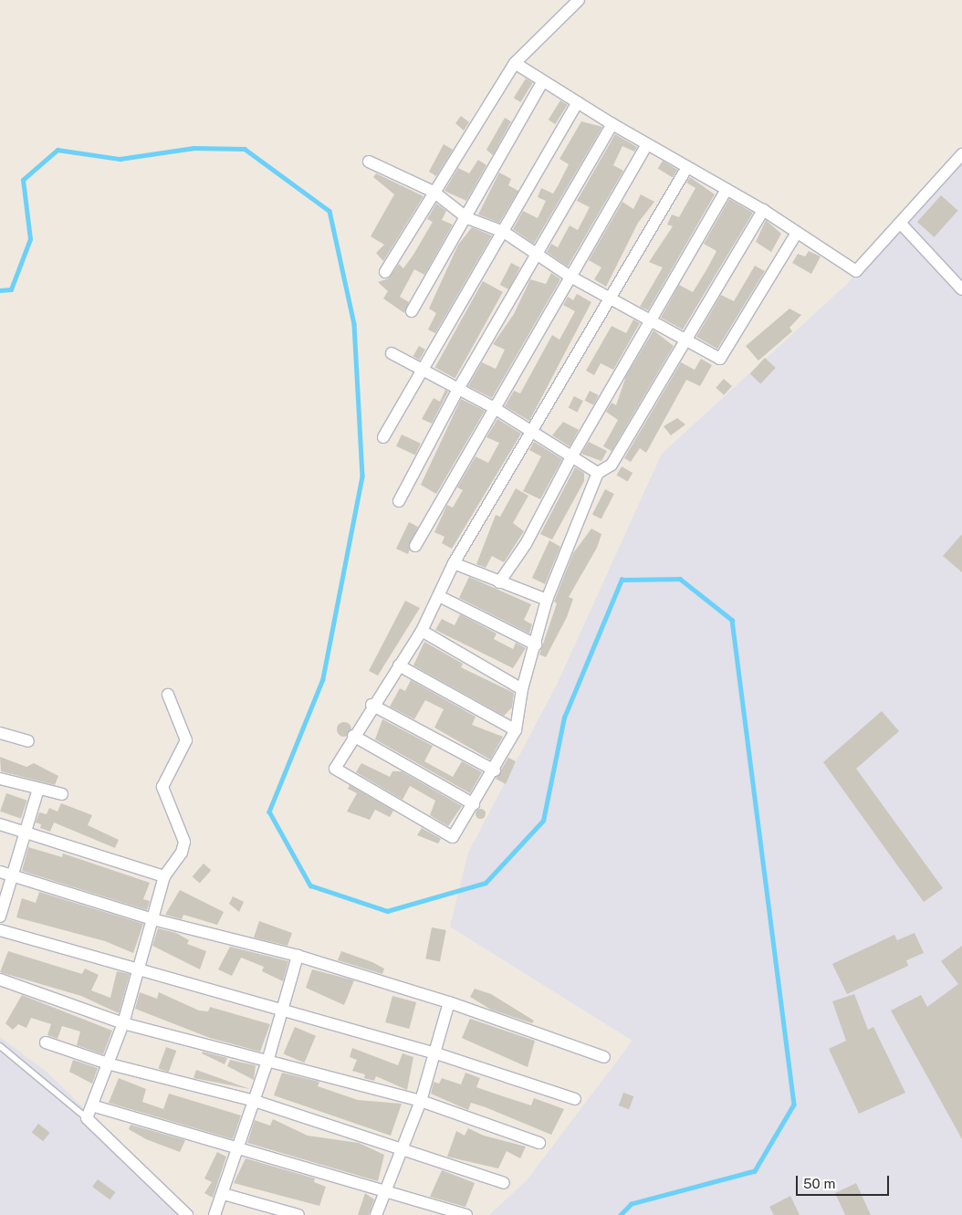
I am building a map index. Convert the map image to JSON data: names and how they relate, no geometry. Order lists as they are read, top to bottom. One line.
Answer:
{"scale_bar":"50 m"}
